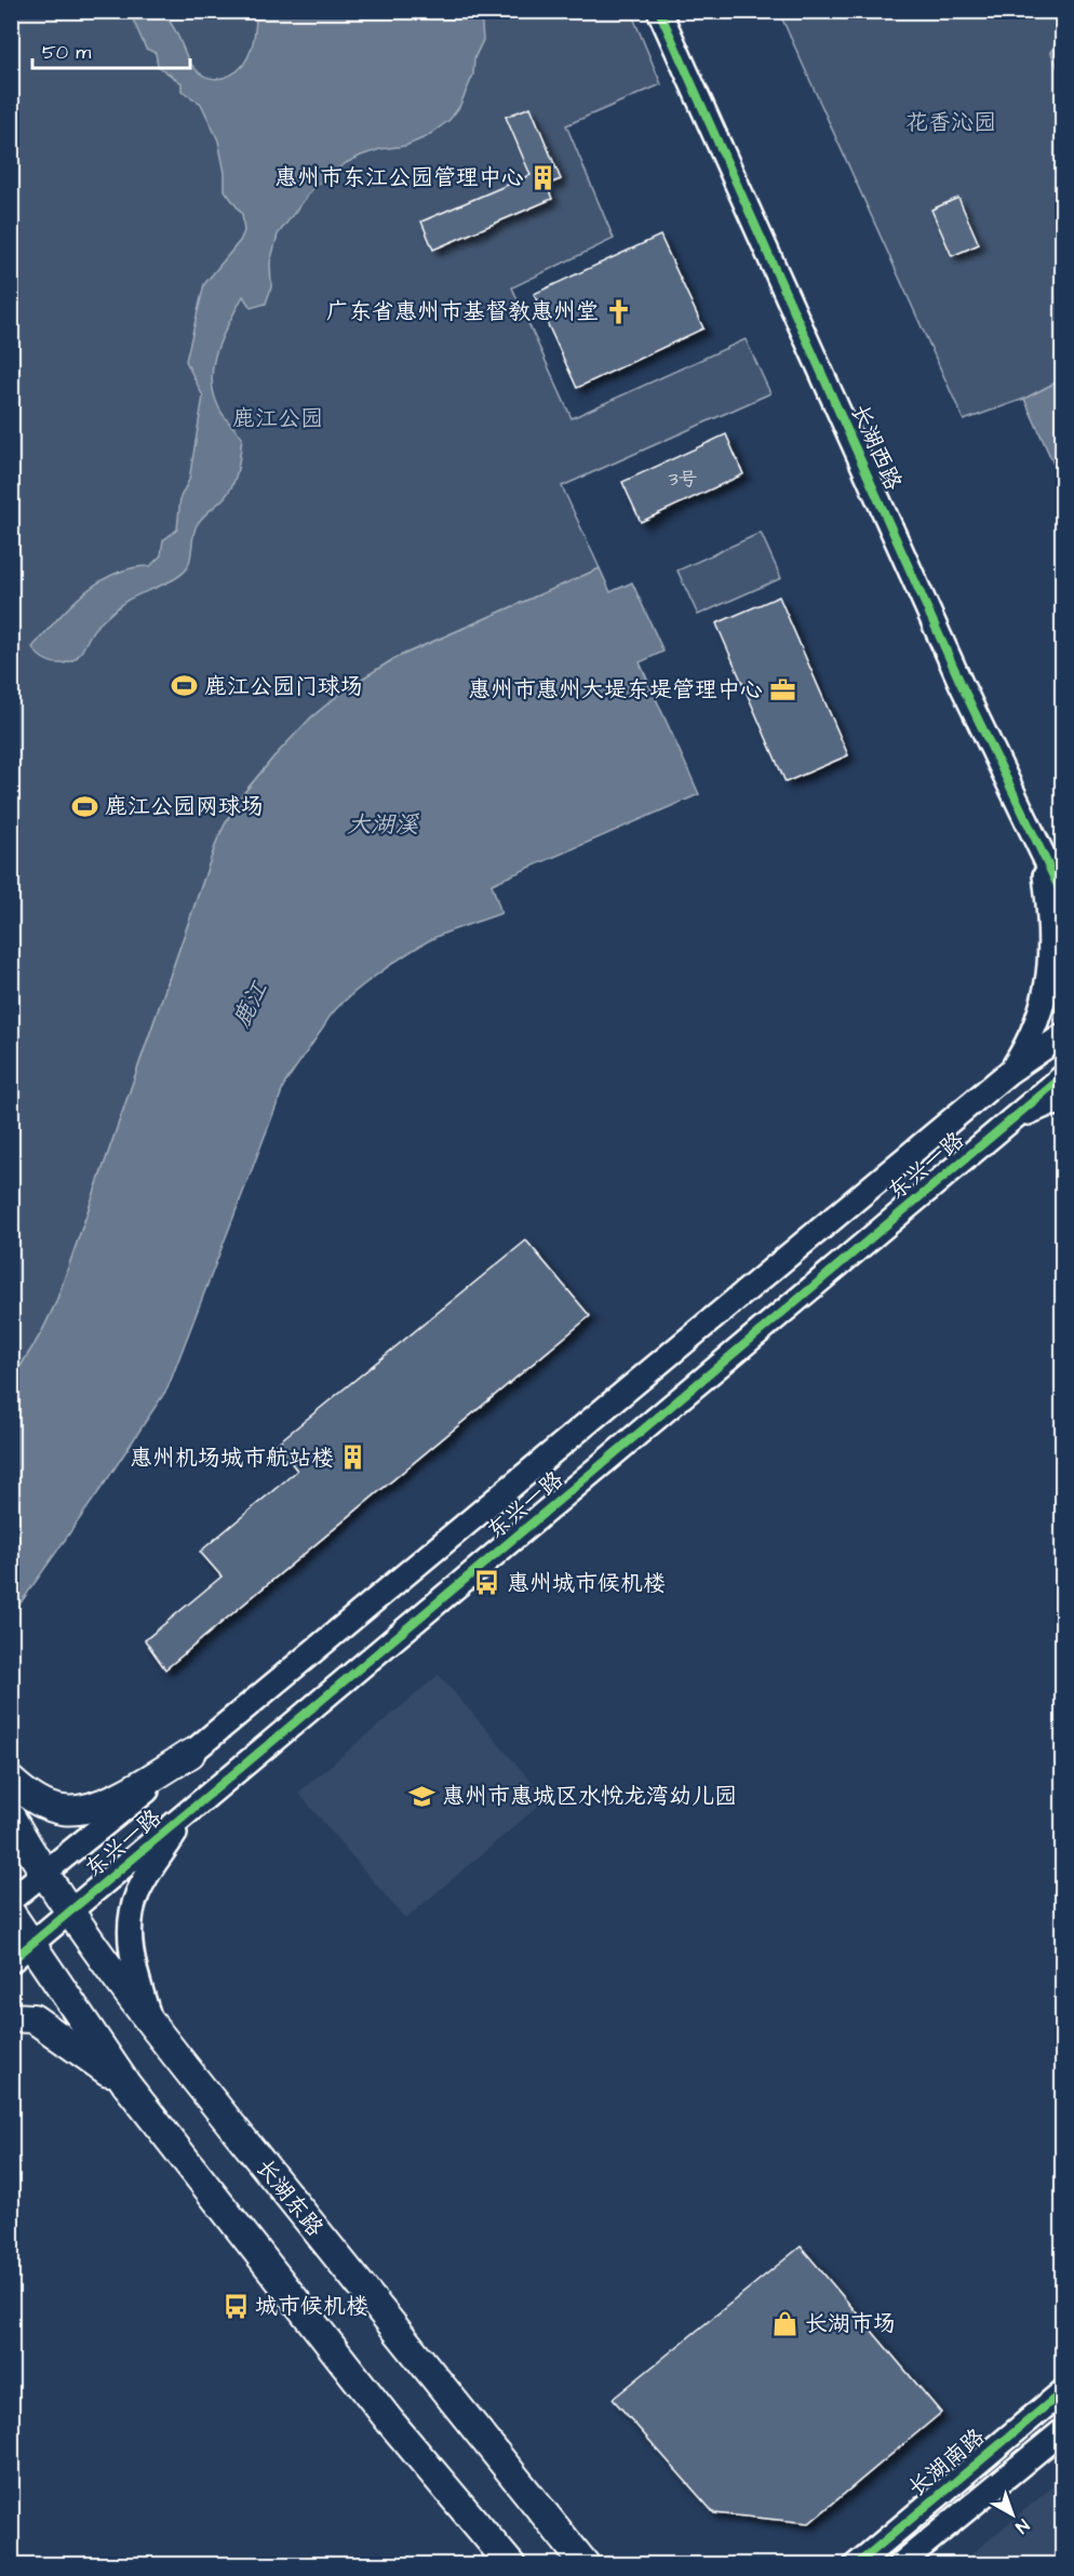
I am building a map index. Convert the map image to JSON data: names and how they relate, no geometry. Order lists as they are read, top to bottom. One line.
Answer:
{"streets":{"main road":["长湖东路"],"street":["长湖西路","东兴一路","长湖南路"]},"crossings":[["东兴一路","长湖东路"]],"water":["大湖溪","鹿江"],"parks":["花香沁园","鹿江公园"],"places":{"building":["惠州市东江公园管理中心","惠州机场城市航站楼"],"church":["广东省惠州市基督教惠州堂"],"sports":["鹿江公园门球场","鹿江公园网球场"],"office":["惠州市惠州大堤东堤管理中心"],"bus stop":["惠州城市候机楼","城市候机楼"],"school or university":["惠州市惠城区水悦龙湾幼儿园"],"shop":["长湖市场"]},"house_numbers":["3号"],"scale_bar":"50 m","north":"bottom right"}
